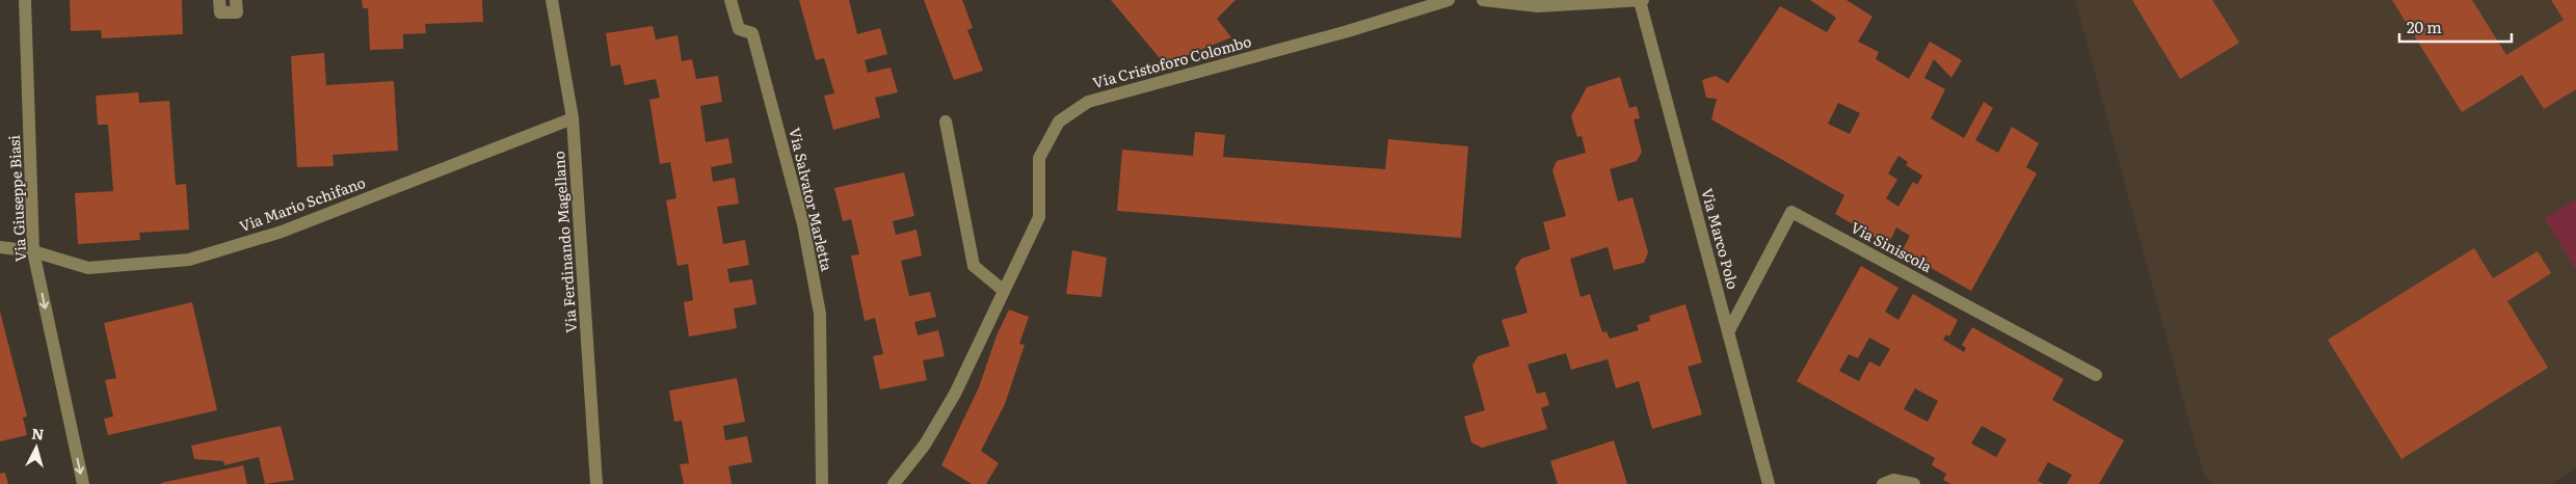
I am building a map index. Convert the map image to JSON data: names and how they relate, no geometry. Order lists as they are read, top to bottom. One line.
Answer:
{"streets":{"street":["Via Cristoforo Colombo","Via Giuseppe Biasi","Via Salvator Marletta","Via Mario Schifano","Via Marco Polo","Via Ferdinando Magellano","Via Siniscola"]},"crossings":[["Via Giuseppe Biasi","Via Mario Schifano"],["Via Mario Schifano","Via Ferdinando Magellano"],["Via Marco Polo","Via Siniscola"]],"one_way":["Via Giuseppe Biasi"],"scale_bar":"20 m","north":"top"}
